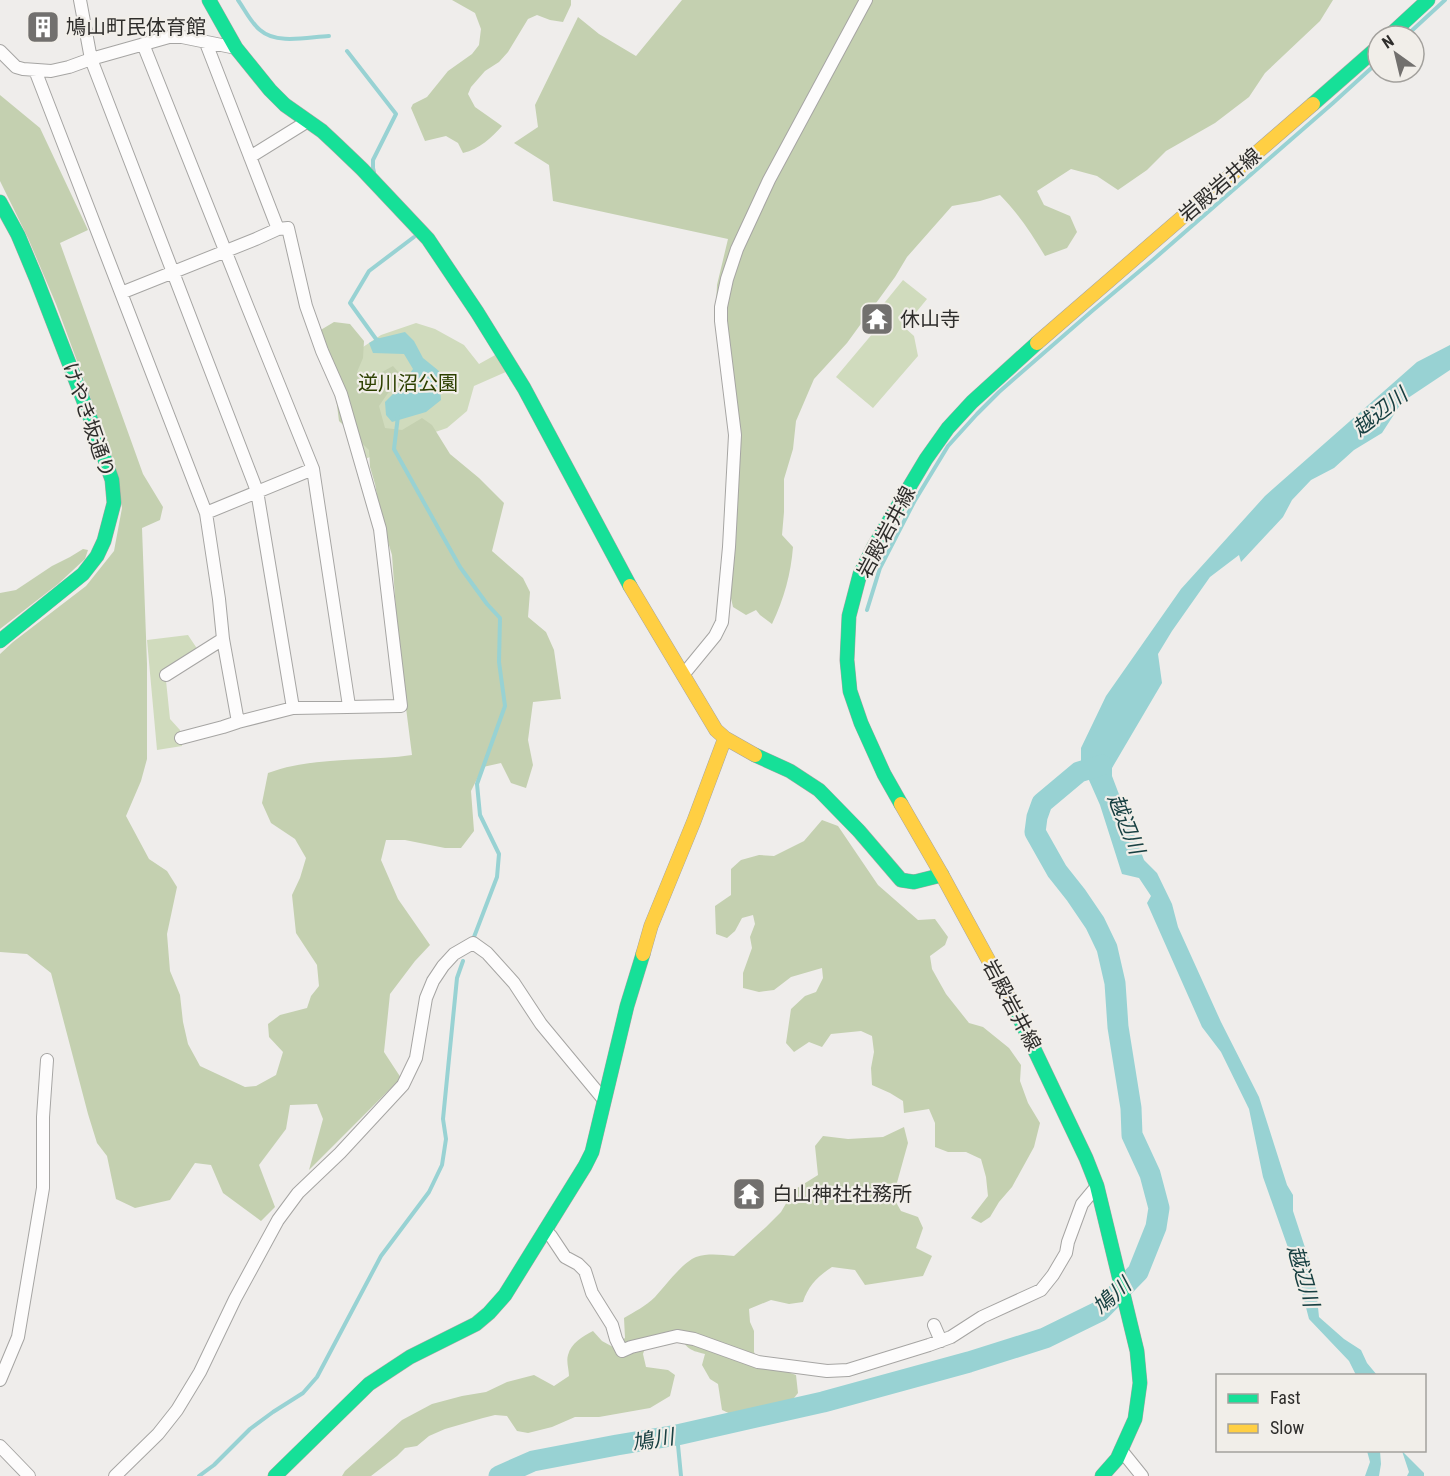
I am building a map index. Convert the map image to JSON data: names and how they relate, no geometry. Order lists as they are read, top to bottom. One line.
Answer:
{"streets":{"street":["岩殿岩井線","けやき坂通り"]},"water":["越辺川","鳩川"],"parks":["逆川沼公園"],"places":{"building":["鳩山町民体育館"],"temple":["休山寺","白山神社社務所"]},"legend":["Fast","Slow"],"north":"top left"}
